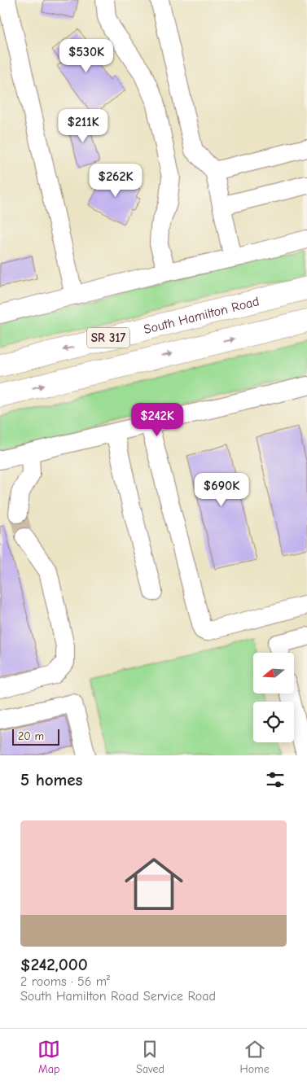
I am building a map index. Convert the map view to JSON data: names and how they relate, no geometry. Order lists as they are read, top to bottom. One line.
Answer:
{"streets":{"main road":["South Hamilton Road","SR 317"]},"scale_bar":"20 m","north":"left","page":{"price":["$530K","$211K","$262K","$242K","$690K"],"scale":"20 m","heading":"5 homes","list":[{"name":"$242,000","note":"2 rooms · 56 m² · South Hamilton Road Service Road"}],"tabs":["Map","Saved","Home"]}}
